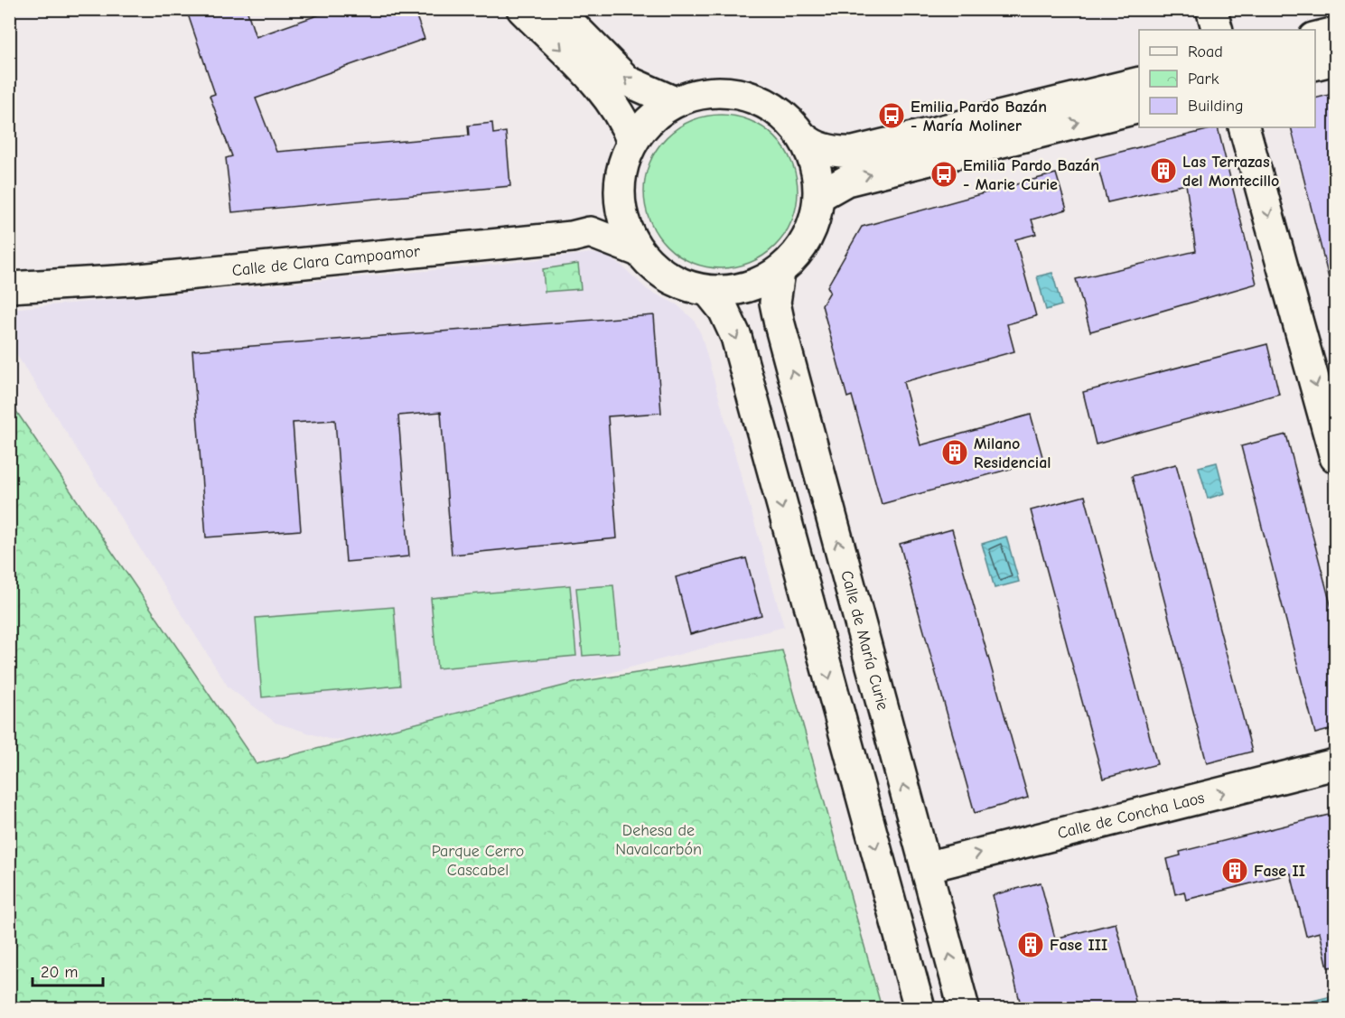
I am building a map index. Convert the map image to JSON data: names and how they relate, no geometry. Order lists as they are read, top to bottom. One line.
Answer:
{"streets":{"street":["Calle de Clara Campoamor","Calle de María Curie","Calle de Concha Laos"]},"crossings":[["Calle de María Curie","Calle de Concha Laos"]],"one_way":["Calle de Concha Laos"],"parks":["Dehesa de Navalcarbón","Parque Cerro Cascabel"],"places":{"bus stop":["Emilia Pardo Bazán - María Moliner","Emilia Pardo Bazán - Marie Curie"],"building":["Las Terrazas del Montecillo","Milano Residencial","Fase II","Fase III"]},"legend":["Road","Park","Building"],"scale_bar":"20 m"}
